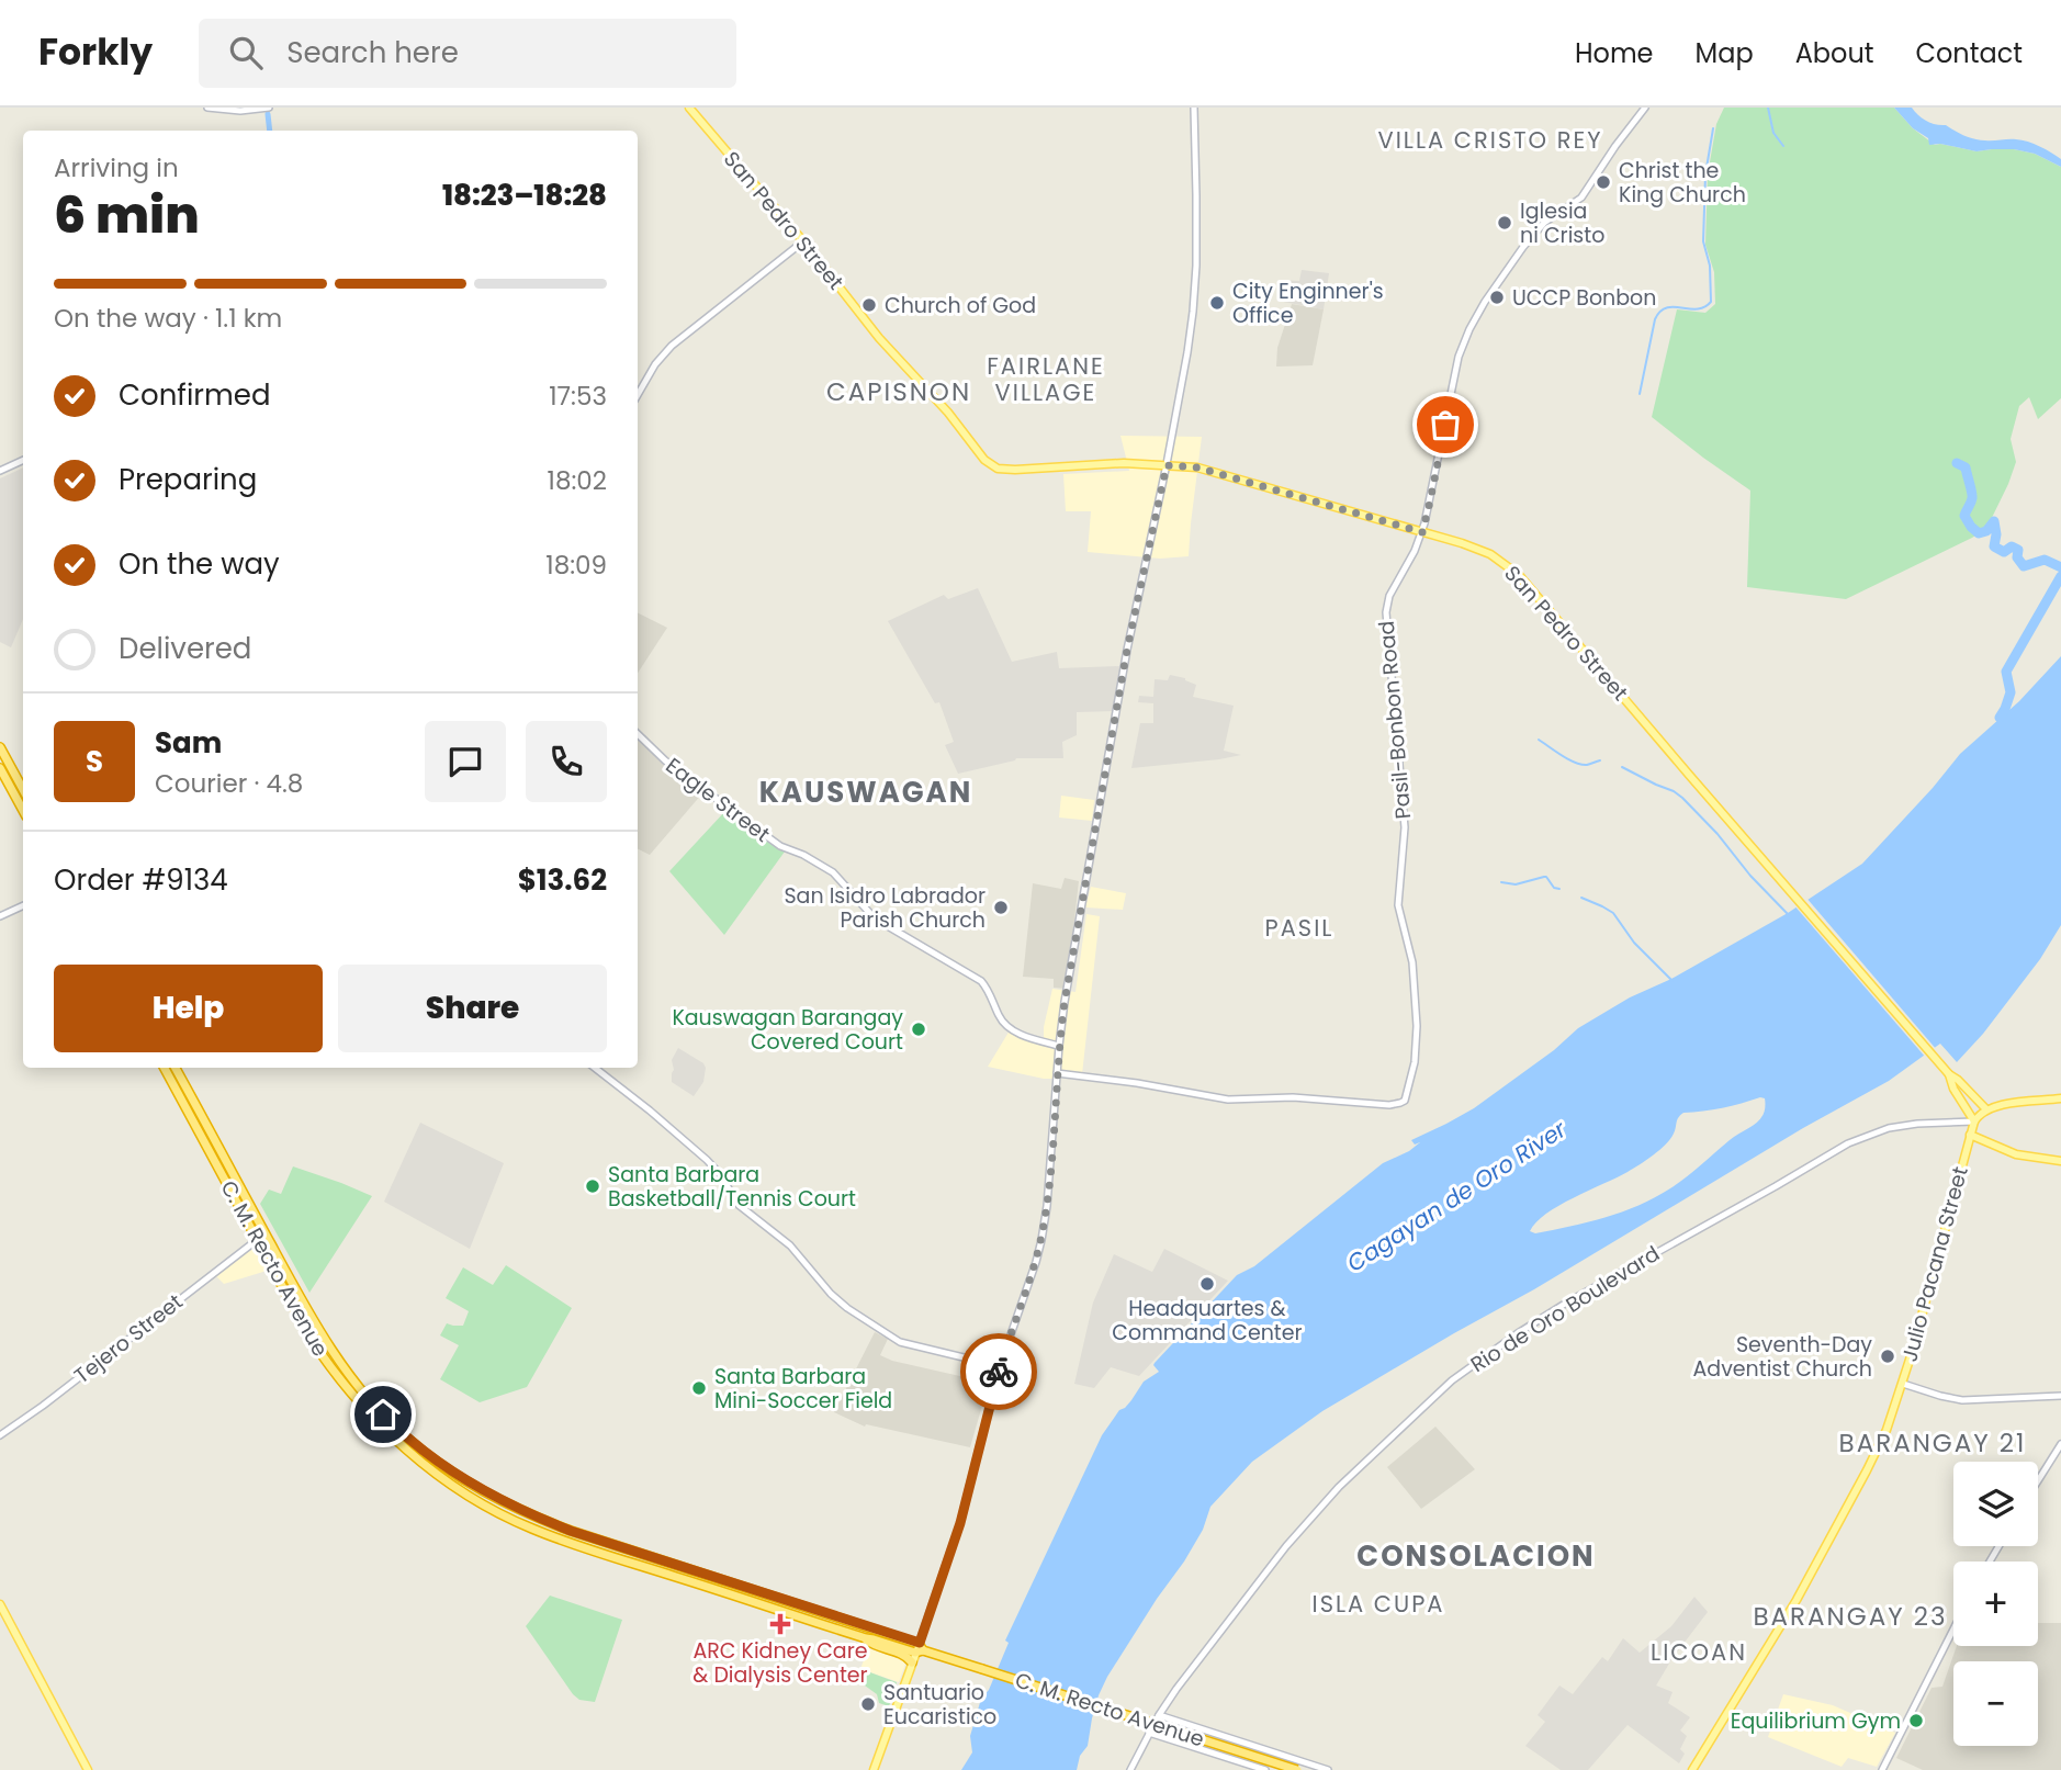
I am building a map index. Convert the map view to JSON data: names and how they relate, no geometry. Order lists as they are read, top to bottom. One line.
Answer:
{"streets":{"highway":["C. M. Recto Avenue"],"main road":["San Pedro Street","Julio Pacana Street"],"street":["Pasil-Bonbon Road","Eagle Street","Rio de Oro Boulevard","Tejero Street"]},"crossings":[["San Pedro Street","Pasil-Bonbon Road"],["San Pedro Street","Julio Pacana Street"],["San Pedro Street","Rio de Oro Boulevard"],["Julio Pacana Street","Rio de Oro Boulevard"],["C. M. Recto Avenue","Tejero Street"]],"districts":["VILLA CRISTO REY","FAIRLANE VILLAGE","CAPISNON","KAUSWAGAN","PASIL","BARANGAY 21","CONSOLACION","ISLA CUPA","BARANGAY 23","LICOAN"],"water":["Cagayan de Oro River"],"places":{"other":["Christ the King Church","Iglesia ni Cristo","UCCP Bonbon","City Enginner's Office","Church of God","San Isidro Labrador Parish Church","Kauswagan Barangay Covered Court","Santa Barbara Basketball/Tennis Court","Headquartes & Command Center","Seventh-Day Adventist Church","Santa Barbara Mini-Soccer Field","Santuario Eucaristico","Equilibrium Gym"],"health":["ARC Kidney Care & Dialysis Center"]},"page":{"header":"Forkly","search":"Search here","nav":["Home","Map","About","Contact"],"heading":["6 min","Arriving in","18:23–18:28"],"panel":["Sam","Courier · 4.8","Order #9134","$13.62"],"bar":"On the way · 1.1 km","list":[["Confirmed","17:53"],["Preparing","18:02"],["On the way","18:09"],"Delivered"],"round":"S","buttons":["Help","Share"],"map_buttons":["+","−"]}}
